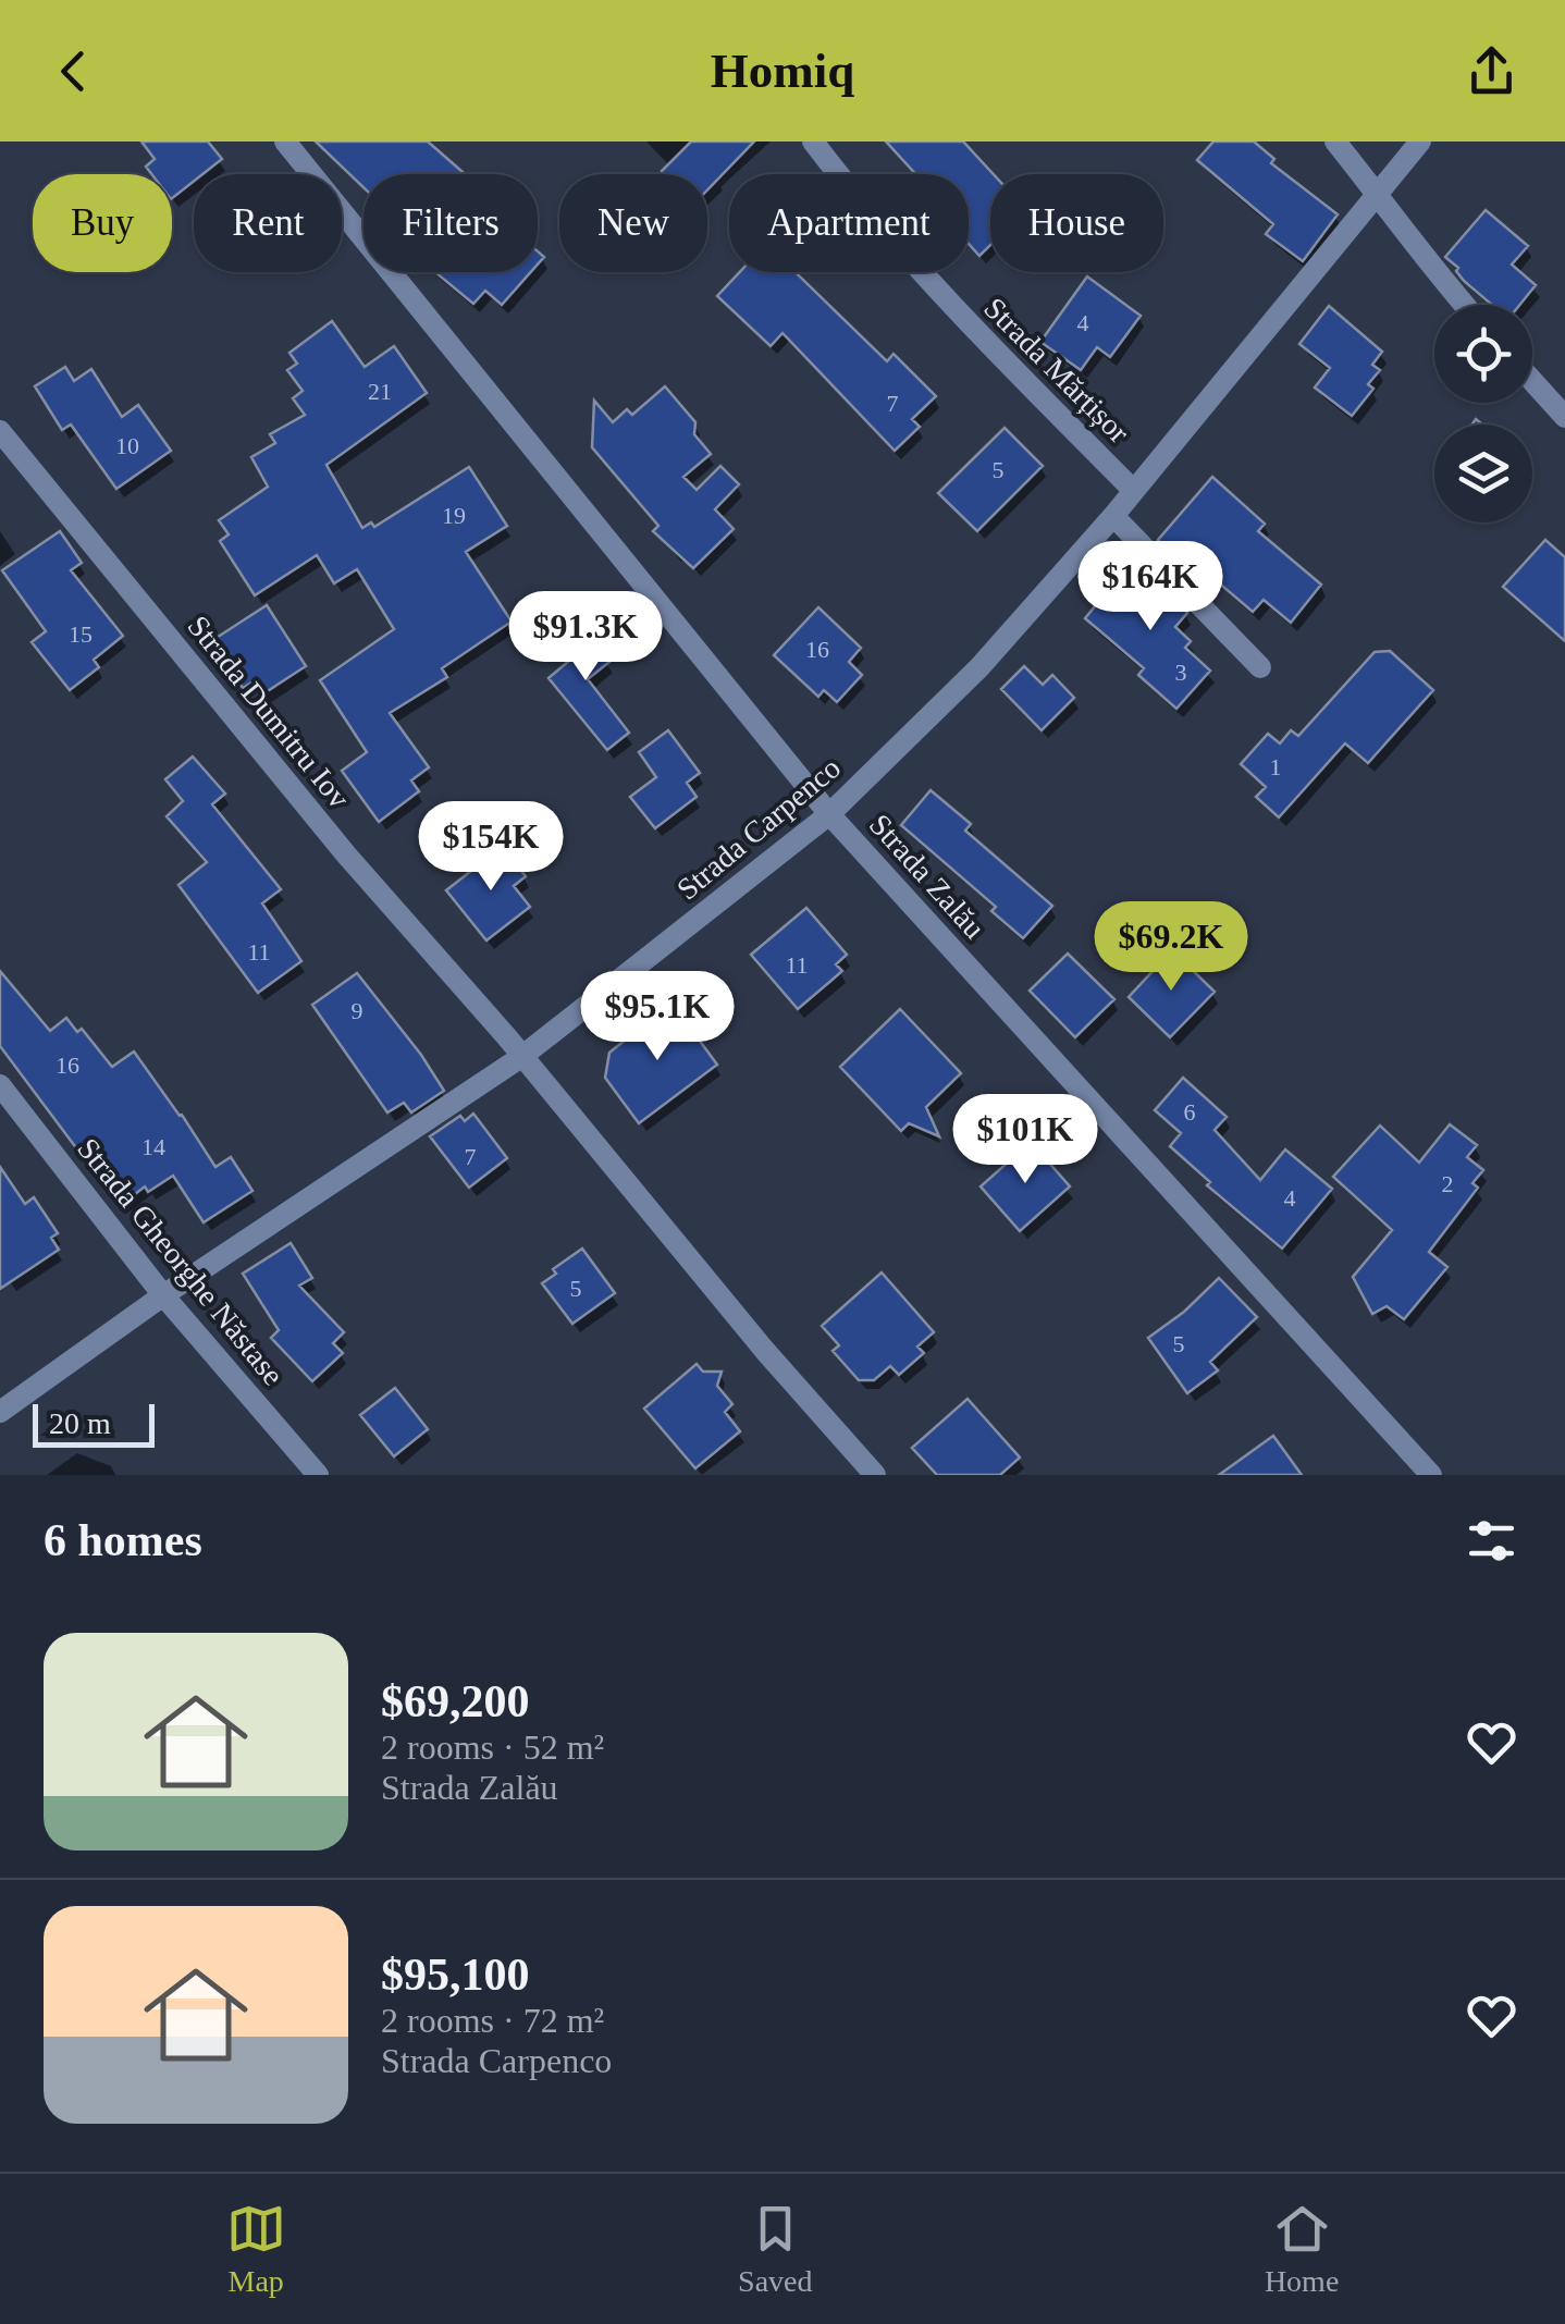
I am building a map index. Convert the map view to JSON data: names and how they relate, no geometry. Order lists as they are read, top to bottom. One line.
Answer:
{"streets":{"street":["Strada Mărțișor","Strada Dumitru Iov","Strada Carpenco","Strada Zalău","Strada Gheorghe Năstase"]},"crossings":[["Strada Mărțișor","Strada Carpenco"],["Strada Dumitru Iov","Strada Carpenco"],["Strada Carpenco","Strada Zalău"],["Strada Carpenco","Strada Gheorghe Năstase"]],"house_numbers":["4","21","7","10","5","19","15","16","3","1","11","11","9","16","6","14","7","2","4","5","5"],"scale_bar":"20 m","page":{"header":"Homiq","chip":["Buy","Rent","Filters","New","Apartment","House"],"price":["$164K","$91.3K","$154K","$69.2K","$95.1K","$101K"],"scale":"20 m","heading":"6 homes","list":[{"name":"$69,200","note":"2 rooms · 52 m² · Strada Zalău"},{"name":"$95,100","note":"2 rooms · 72 m² · Strada Carpenco"}],"tabs":["Map","Saved","Home"]}}
